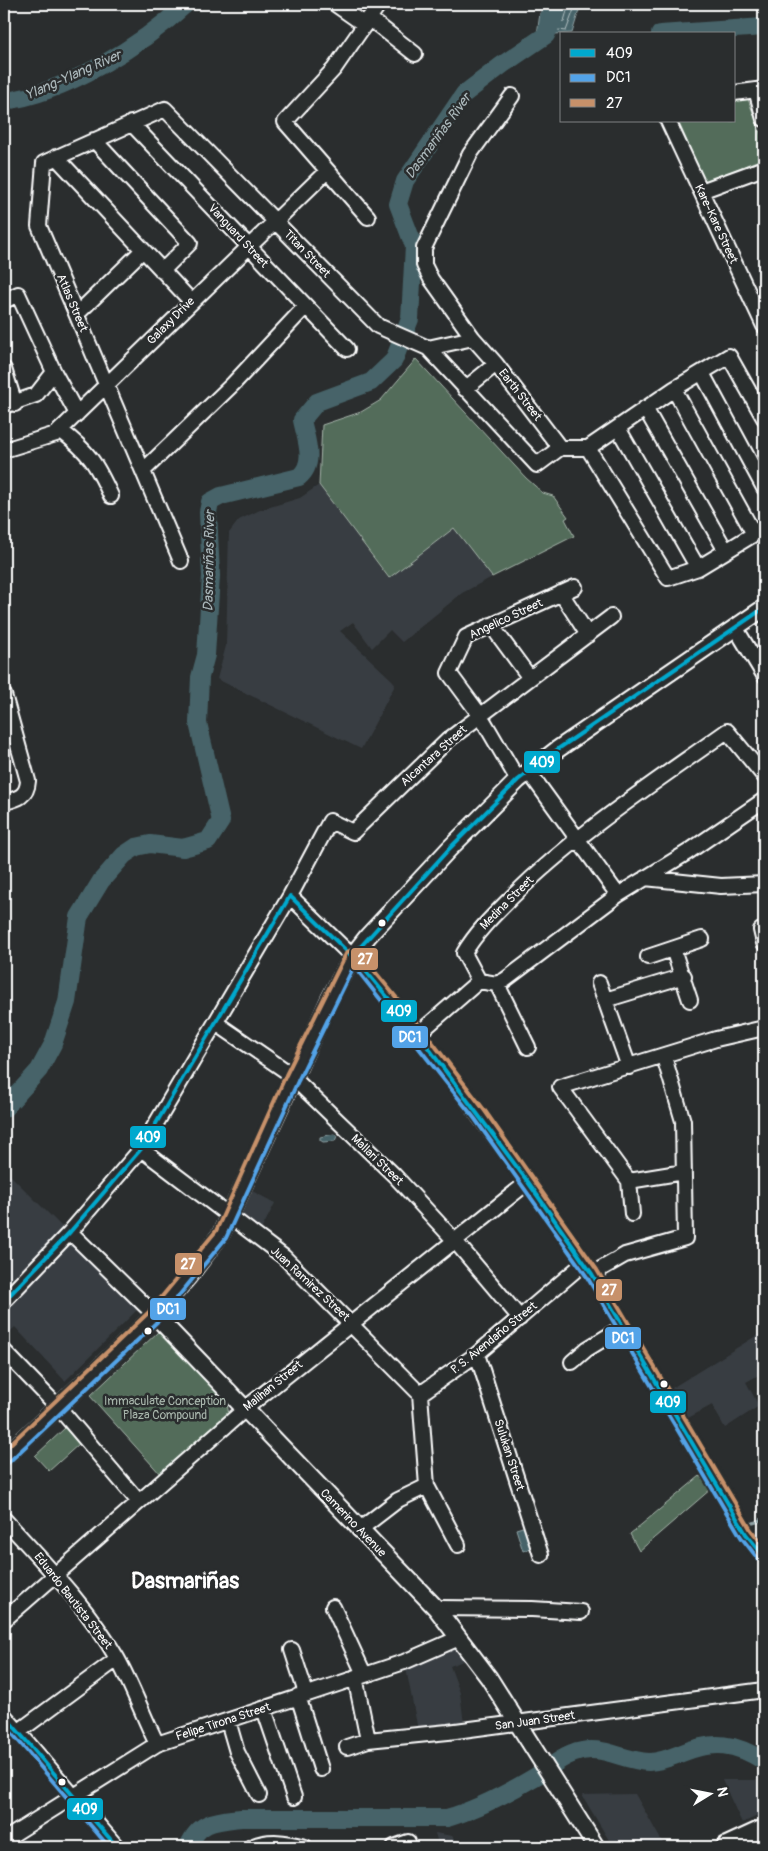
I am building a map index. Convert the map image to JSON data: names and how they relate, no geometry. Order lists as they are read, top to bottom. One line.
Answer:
{"streets":{"main road":["Camerino Avenue"],"street":["Kare-Kare Street","Vanguard Street","Titan Street","Atlas Street","Galaxy Drive","Earth Street","Angelico Street","Alcantara Street","Medina Street","Mallari Street","Juan Ramirez Street","P. S. Avendaño Street","Malihan Street","Sulukan Street","Eduardo Bautista Street","San Juan Street","Felipe Tirona Street"]},"crossings":[["Vanguard Street","Atlas Street"],["Vanguard Street","Galaxy Drive"],["Titan Street","Atlas Street"],["Titan Street","Galaxy Drive"],["Atlas Street","Galaxy Drive"],["Angelico Street","Alcantara Street"],["Mallari Street","P. S. Avendaño Street"],["Mallari Street","Malihan Street"],["Juan Ramirez Street","P. S. Avendaño Street"],["Juan Ramirez Street","Malihan Street"],["P. S. Avendaño Street","Sulukan Street"],["Malihan Street","Camerino Avenue"],["Malihan Street","Eduardo Bautista Street"],["Camerino Avenue","San Juan Street"],["Camerino Avenue","Felipe Tirona Street"],["Eduardo Bautista Street","Felipe Tirona Street"]],"districts":["Dasmariñas"],"water":["Ylang-Ylang River","Dasmariñas River"],"parks":["Immaculate Conception Plaza Compound"],"lines":["transit line 409","transit line 27","transit line DC1"],"legend":["409","DC1","27"],"north":"right"}
